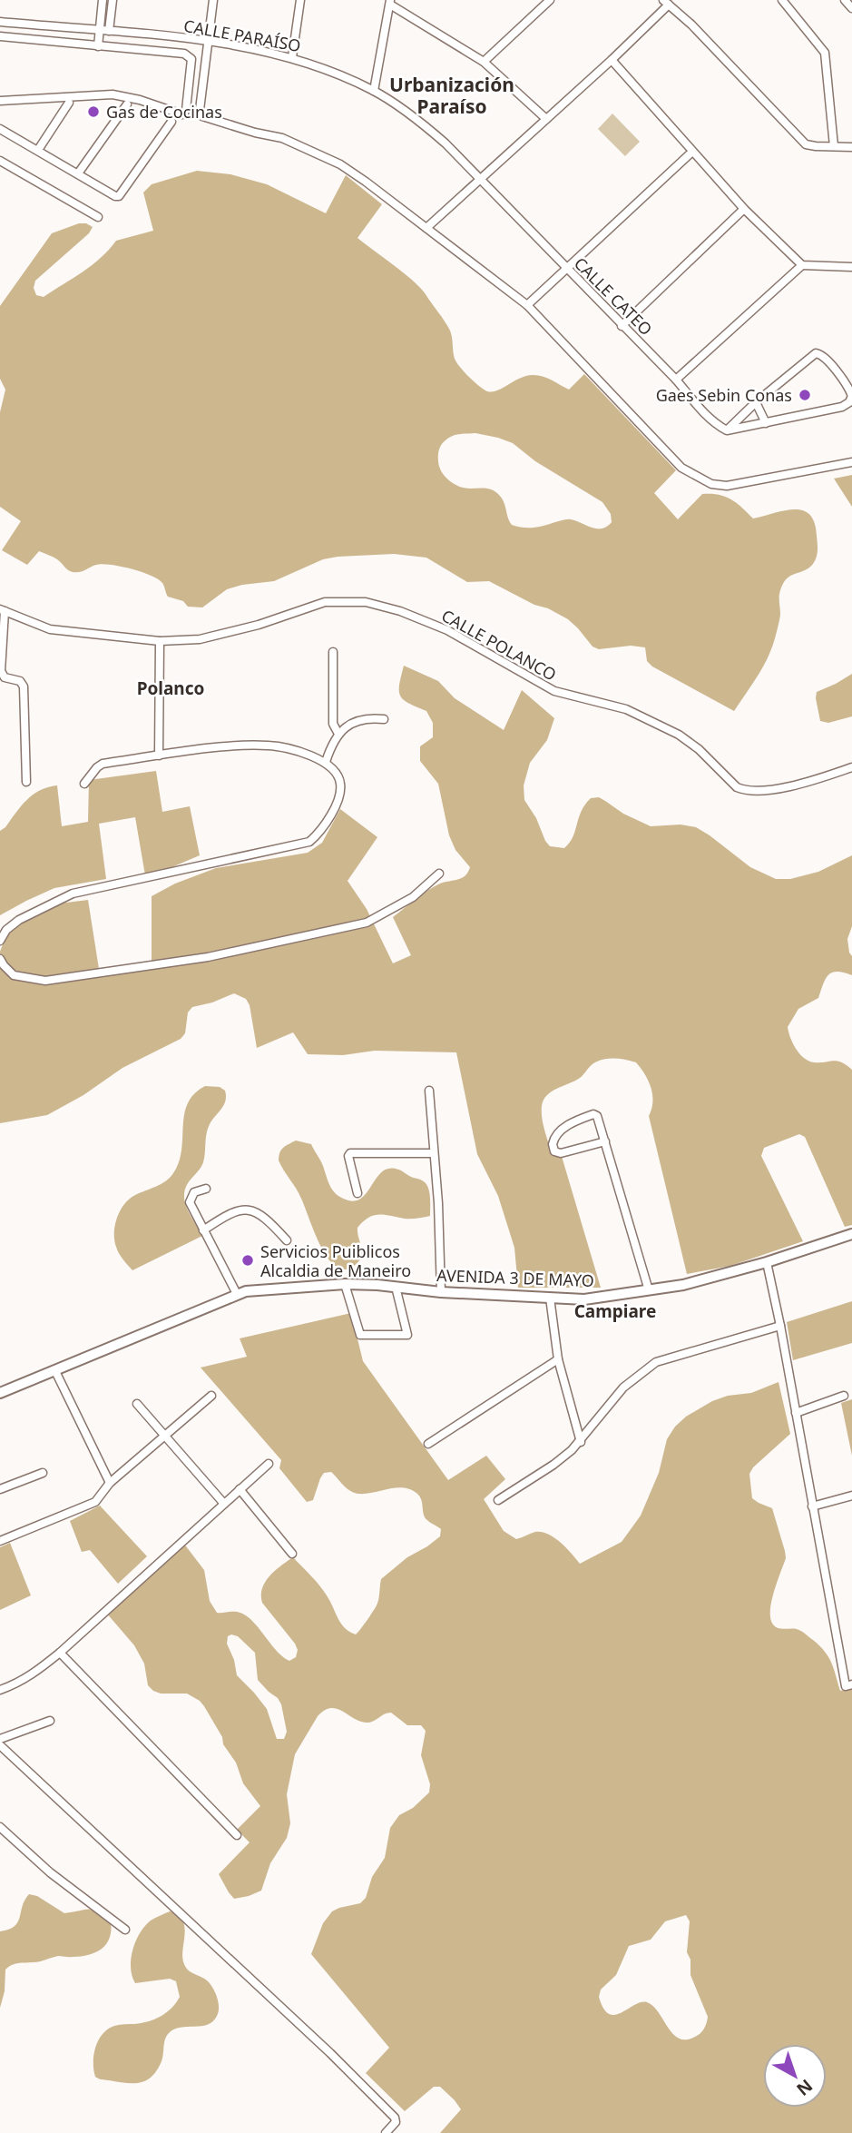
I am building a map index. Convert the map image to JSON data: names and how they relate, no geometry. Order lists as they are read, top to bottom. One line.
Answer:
{"streets":{"street":["CALLE PARAÍSO","CALLE CATEO","CALLE POLANCO","AVENIDA 3 DE MAYO"]},"crossings":[["CALLE PARAÍSO","CALLE CATEO"]],"districts":["Urbanización Paraíso","Polanco","Campiare"],"places":["Gas de Cocinas","Gaes Sebin Conas","Servicios Puiblicos Alcaldia de Maneiro"],"north":"bottom right"}
